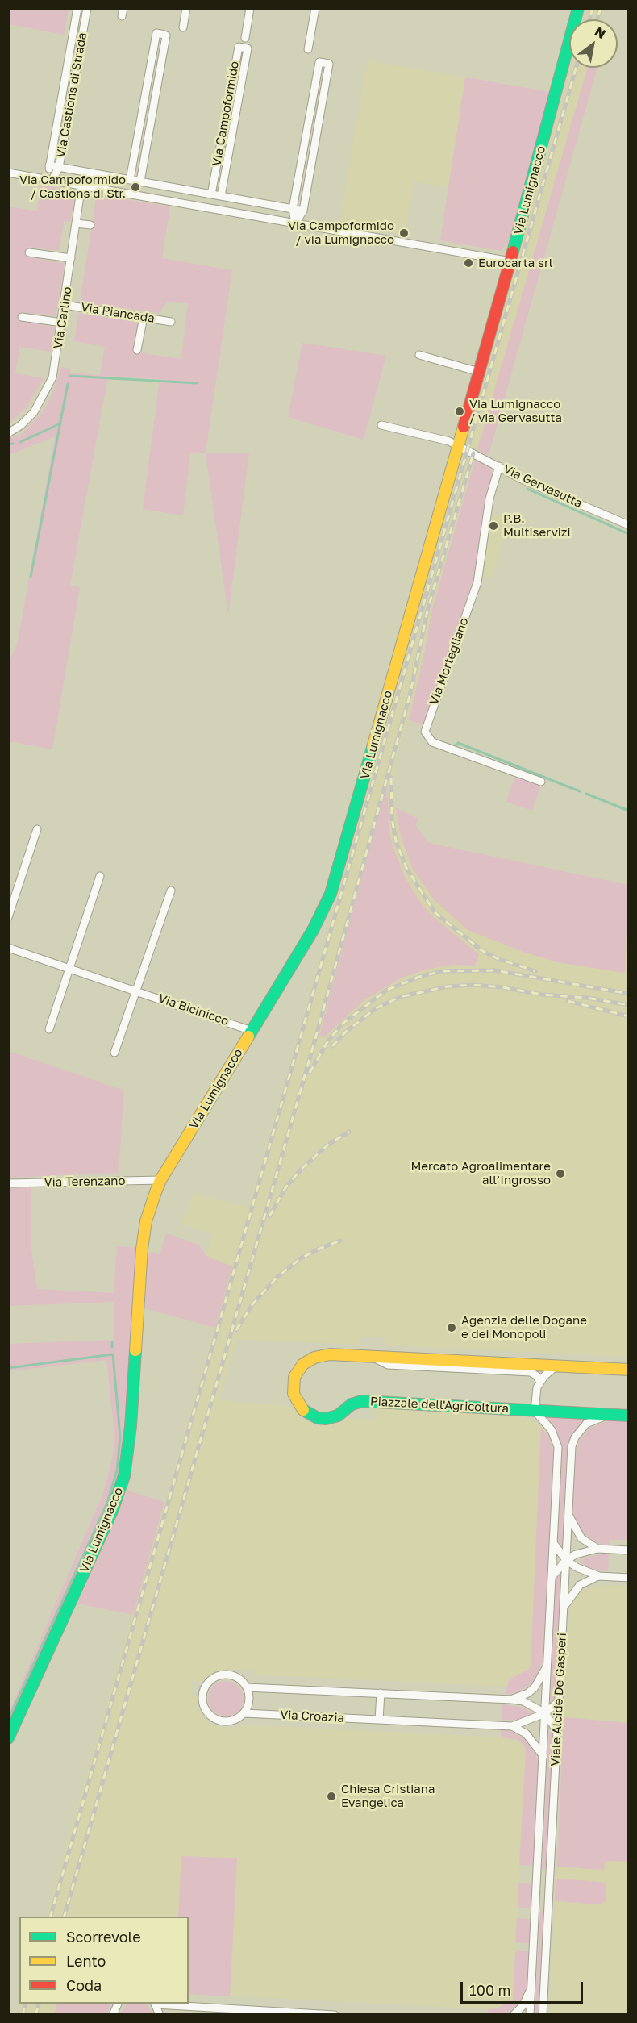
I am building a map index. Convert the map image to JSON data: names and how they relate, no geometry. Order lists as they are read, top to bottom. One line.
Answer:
{"streets":{"main road":["Via Lumignacco","Piazzale dell'Agricoltura"],"street":["Via Castions di Strada","Via Campoformido","Via Piancada","Via Carlino","Via Gervasutta","Via Mortegliano","Via Bicinicco","Via Terenzano","Viale Alcide De Gasperi","Via Croazia"]},"crossings":[["Via Lumignacco","Via Gervasutta"],["Via Lumignacco","Via Bicinicco"],["Via Lumignacco","Via Terenzano"],["Via Piancada","Via Carlino"],["Via Gervasutta","Via Mortegliano"],["Piazzale dell'Agricoltura","Viale Alcide De Gasperi"],["Viale Alcide De Gasperi","Via Croazia"]],"places":["Via Campoformido / Castions di Str.","Via Campoformido / via Lumignacco","Eurocarta srl","Via Lumignacco / via Gervasutta","P.B. Multiservizi","Mercato Agroalimentare all’Ingrosso","Agenzia delle Dogane e dei Monopoli","Chiesa Cristiana Evangelica"],"legend":["Scorrevole","Lento","Coda"],"scale_bar":"100 m","north":"top right"}
